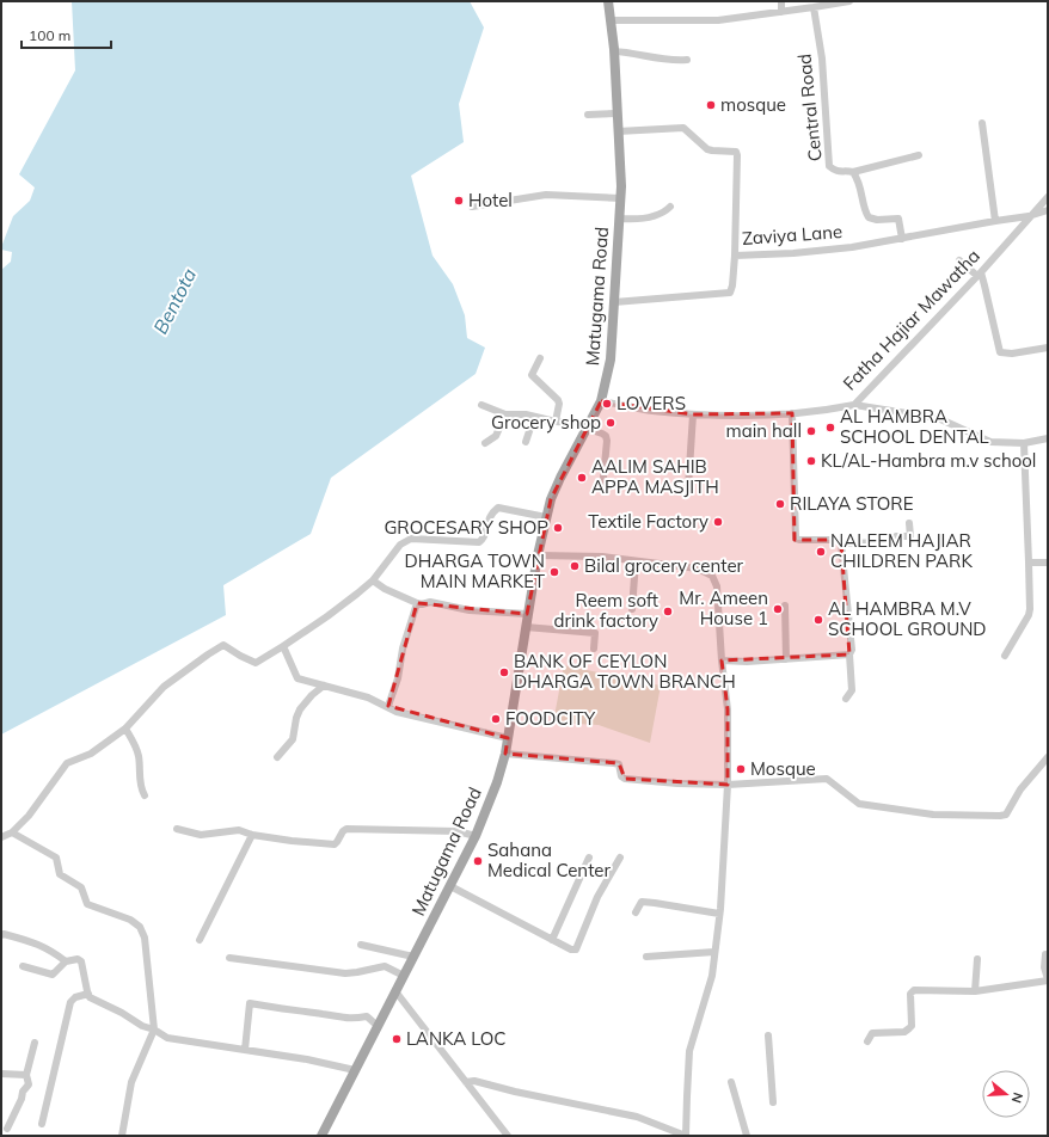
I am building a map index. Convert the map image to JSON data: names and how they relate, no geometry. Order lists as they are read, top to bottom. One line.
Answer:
{"streets":{"main road":["Matugama Road"],"street":["Central Road","Zaviya Lane","Fatha Hajiar Mawatha"]},"crossings":[["Zaviya Lane","Matugama Road"],["Zaviya Lane","Fatha Hajiar Mawatha"],["Matugama Road","Fatha Hajiar Mawatha"]],"water":["Bentota"],"places":["mosque","Hotel","LOVERS","Grocery shop","AL HAMBRA SCHOOL DENTAL","main hall","KL/AL-Hambra m.v school","AALIM SAHIB APPA MASJITH","RILAYA STORE","Textile Factory","GROCESARY SHOP","NALEEM HAJIAR CHILDREN PARK","Bilal grocery center","DHARGA TOWN MAIN MARKET","Mr. Ameen House 1","Reem soft drink factory","AL HAMBRA M.V SCHOOL GROUND","BANK OF CEYLON DHARGA TOWN BRANCH","FOODCITY","Mosque","Sahana Medical Center","LANKA LOC"],"scale_bar":"100 m","north":"right"}
